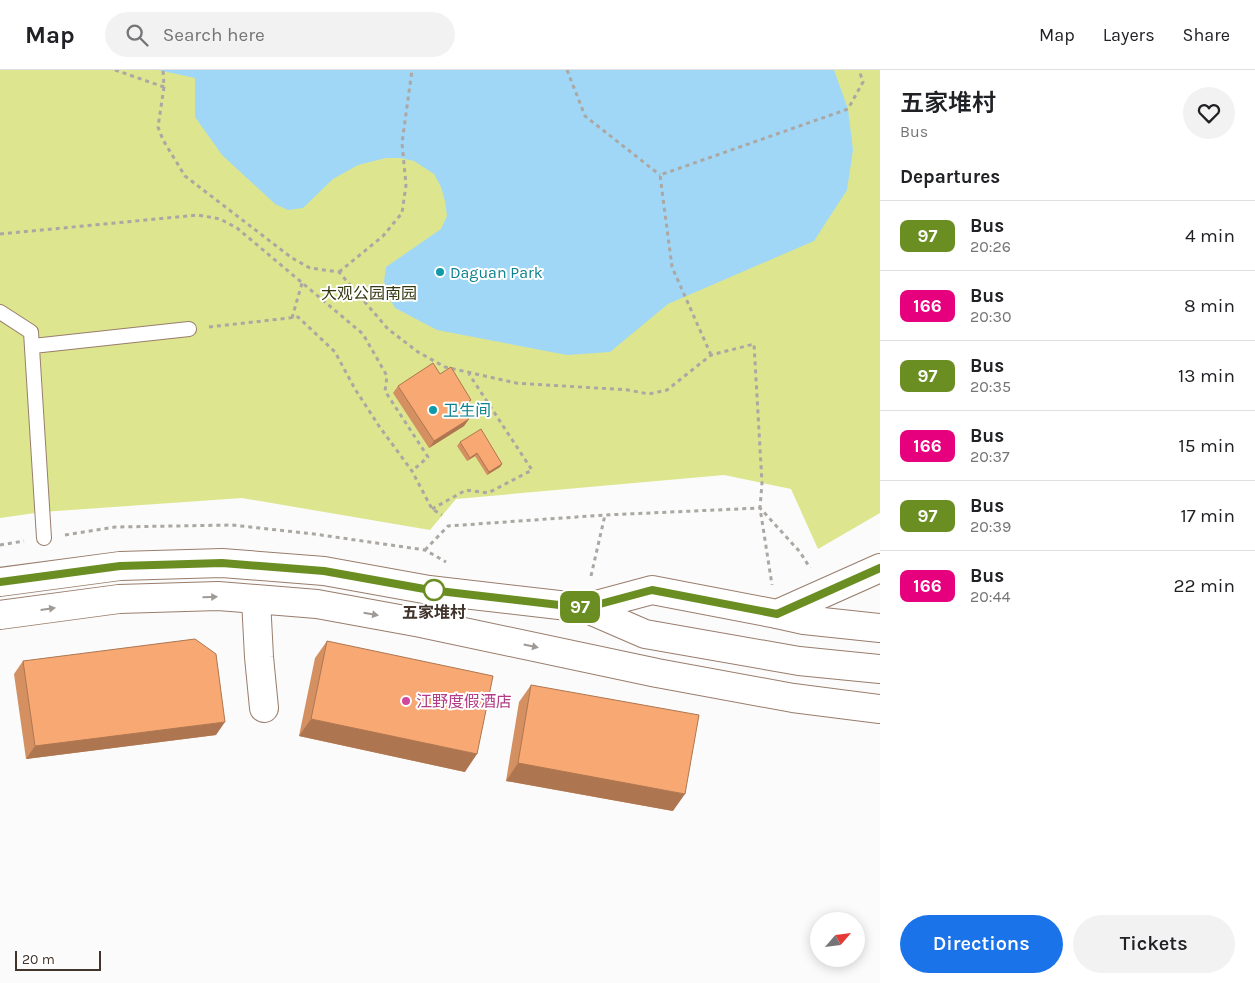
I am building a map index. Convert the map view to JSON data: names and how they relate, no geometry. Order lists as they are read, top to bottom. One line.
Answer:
{"parks":["大观公园南园"],"places":["Daguan Park","卫生间","五家堆村","江野度假酒店"],"lines":["bus line 97"],"scale_bar":"20 m","north":"top right","page":{"header":"Map","search":"Search here","nav":["Map","Layers","Share"],"on_map":"97","heading":[["五家堆村","Bus"],"Departures"],"list":[{"mark":"97","name":"Bus","note":"20:26","value":"4 min"},{"mark":"166","name":"Bus","note":"20:30","value":"8 min"},{"mark":"97","name":"Bus","note":"20:35","value":"13 min"},{"mark":"166","name":"Bus","note":"20:37","value":"15 min"},{"mark":"97","name":"Bus","note":"20:39","value":"17 min"},{"mark":"166","name":"Bus","note":"20:44","value":"22 min"}],"buttons":["Directions","Tickets"],"scale":"20 m"}}
